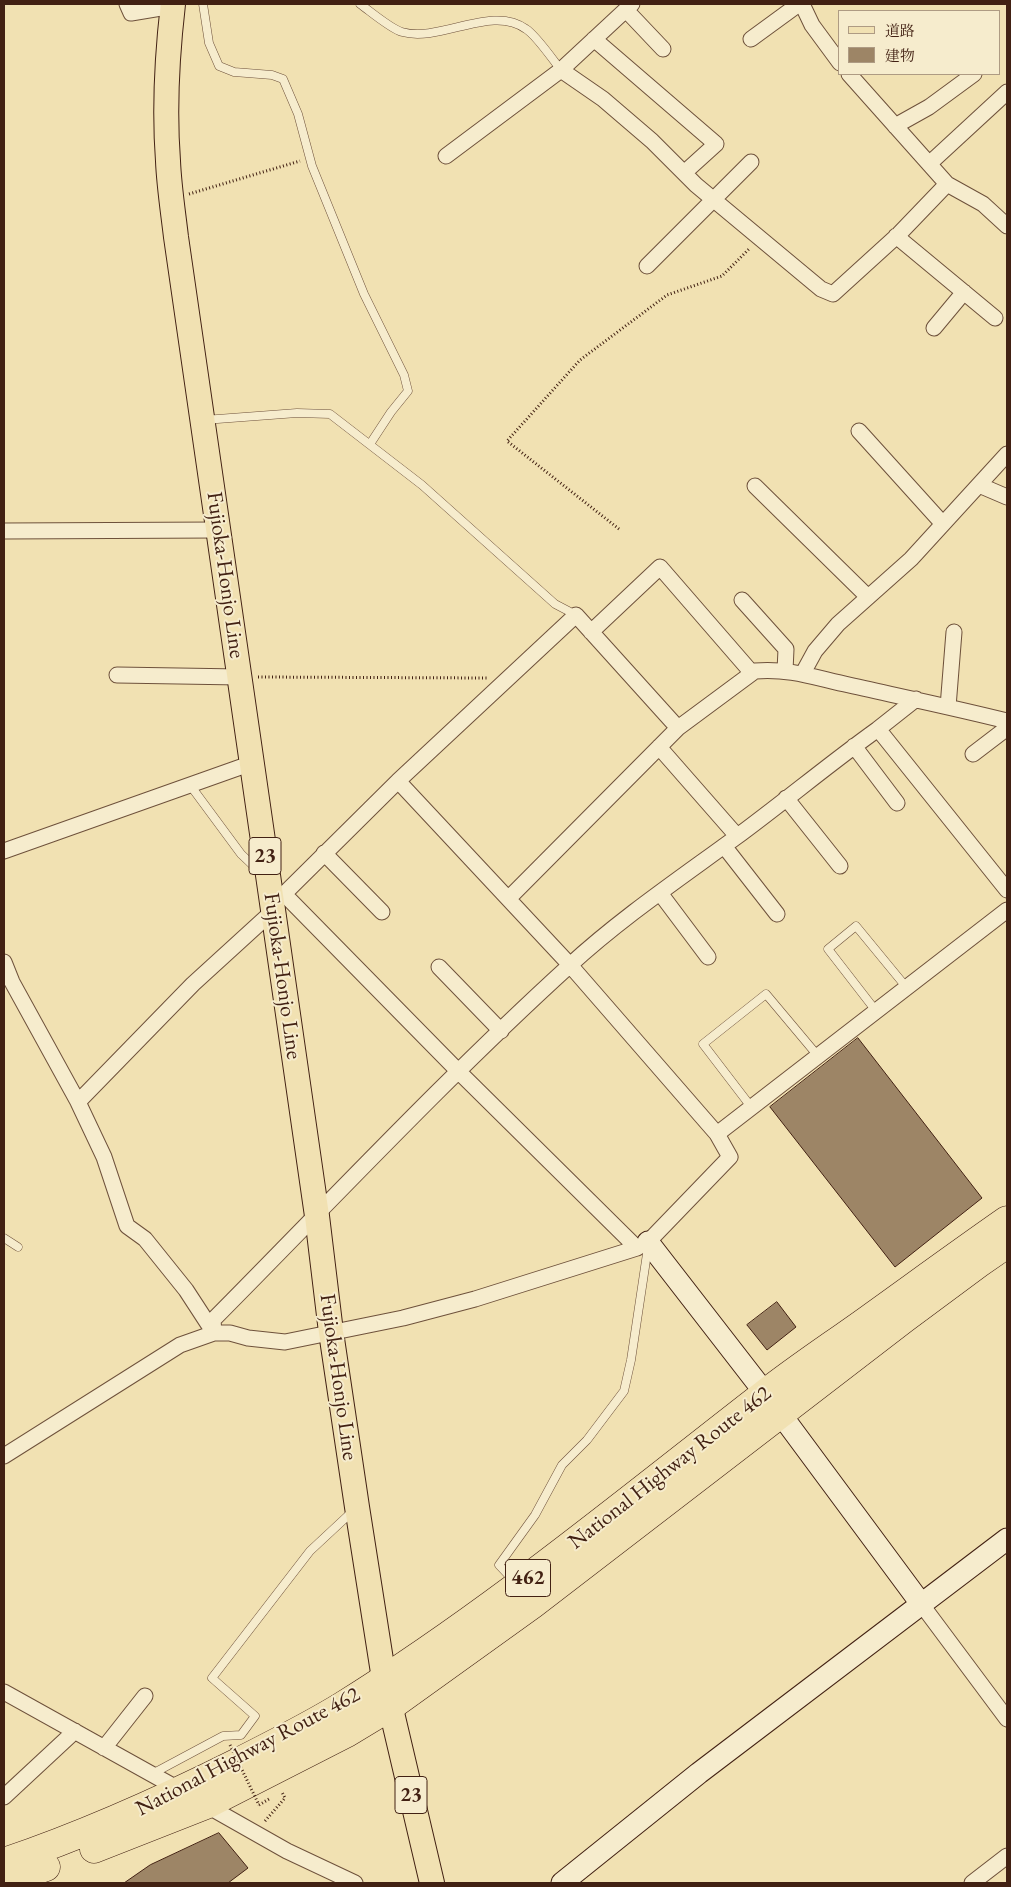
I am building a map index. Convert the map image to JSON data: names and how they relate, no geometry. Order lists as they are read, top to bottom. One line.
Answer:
{"streets":{"highway":["National Highway Route 462","462"],"main road":["Fujioka-Honjo Line","23"]},"crossings":[["Fujioka-Honjo Line","National Highway Route 462"]],"legend":["道路","建物"]}
